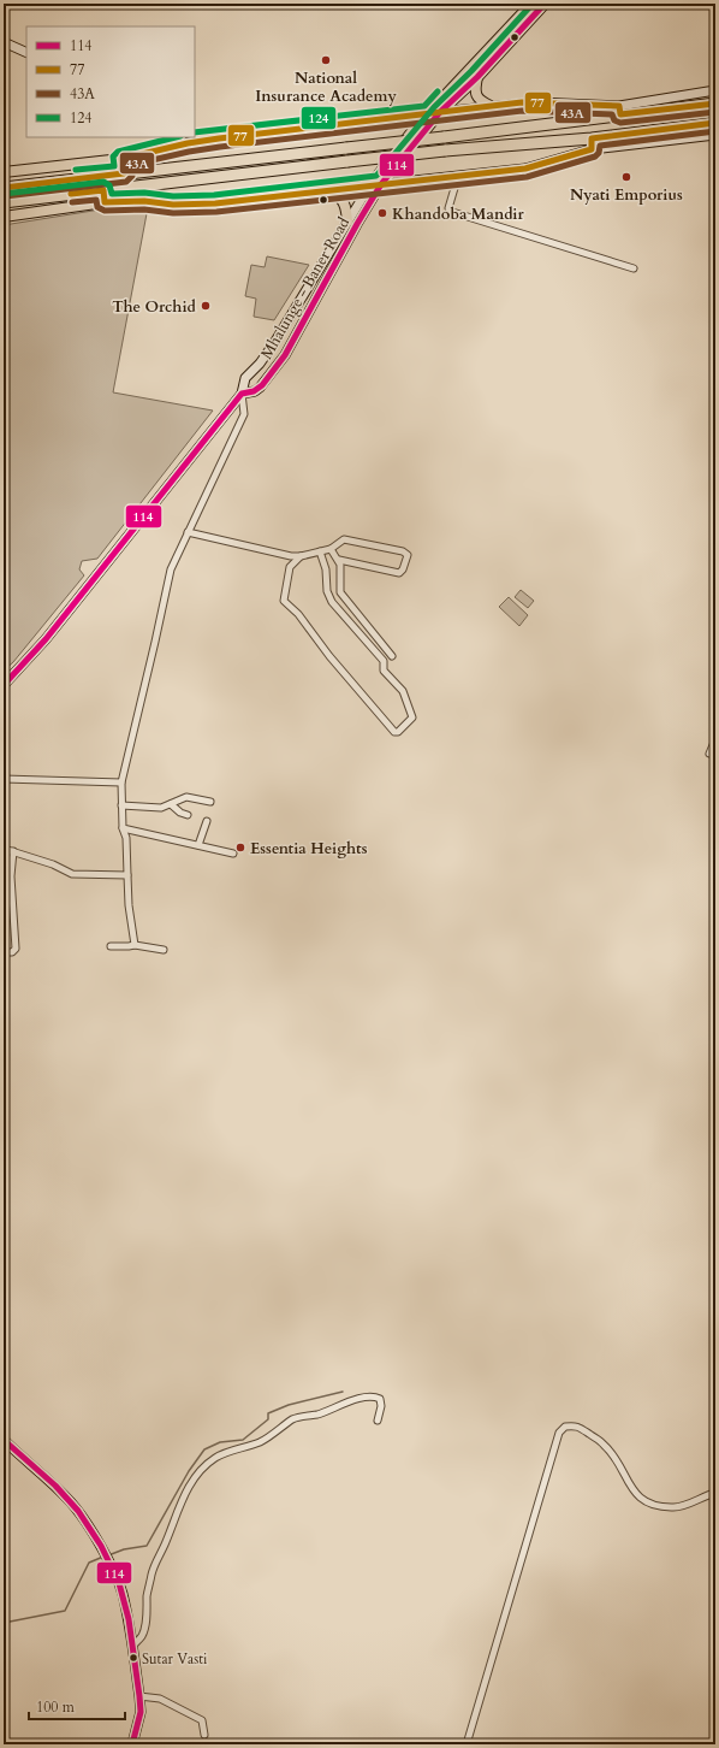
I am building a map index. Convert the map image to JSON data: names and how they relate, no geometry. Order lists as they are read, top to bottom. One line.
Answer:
{"streets":{"main road":["Mhalunge - Baner Road"]},"places":["National Insurance Academy","Nyati Emporius","Khandoba Mandir","The Orchid","Essentia Heights","Sutar Vasti"],"lines":["transit line 114","transit line 124","transit line 77","transit line 43A"],"legend":["114","77","43A","124"],"scale_bar":"100 m"}
